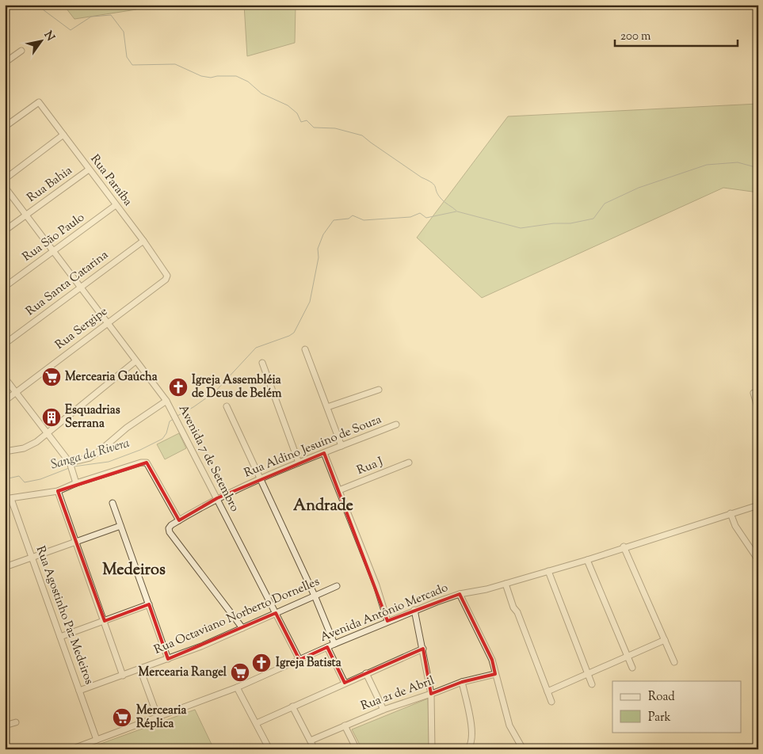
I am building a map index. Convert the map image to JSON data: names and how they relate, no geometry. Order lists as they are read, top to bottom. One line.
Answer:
{"streets":{"street":["Rua Paraíba","Rua Bahia","Rua São Paulo","Rua Santa Catarina","Rua Sergipe","Rua Aldino Jesuino de Souza","Avenida 7 de Setembro","Rua J","Avenida Antônio Mercado","Rua Agostinho Paz Medeiros","Rua Octaviano Norberto Dornelles","Rua 21 de Abril"]},"crossings":[["Rua Paraíba","Rua Bahia"],["Rua Paraíba","Rua São Paulo"],["Rua Paraíba","Rua Santa Catarina"],["Rua Paraíba","Rua Sergipe"],["Rua Bahia","Avenida 7 de Setembro"],["Rua São Paulo","Avenida 7 de Setembro"],["Rua Santa Catarina","Avenida 7 de Setembro"],["Rua Sergipe","Avenida 7 de Setembro"],["Rua Aldino Jesuino de Souza","Avenida 7 de Setembro"],["Avenida 7 de Setembro","Avenida Antônio Mercado"],["Avenida 7 de Setembro","Rua Octaviano Norberto Dornelles"],["Avenida Antônio Mercado","Rua Agostinho Paz Medeiros"],["Rua Agostinho Paz Medeiros","Rua Octaviano Norberto Dornelles"]],"districts":["Andrade","Medeiros"],"water":["Sanga da Rivera"],"places":{"supermarket":["Mercearia Gaúcha","Mercearia Rangel","Mercearia Réplica"],"church":["Igreja Assembléia de Deus de Belém","Igreja Batista"],"building":["Esquadrias Serrana"]},"legend":["Road","Park"],"scale_bar":"200 m","north":"top right"}
